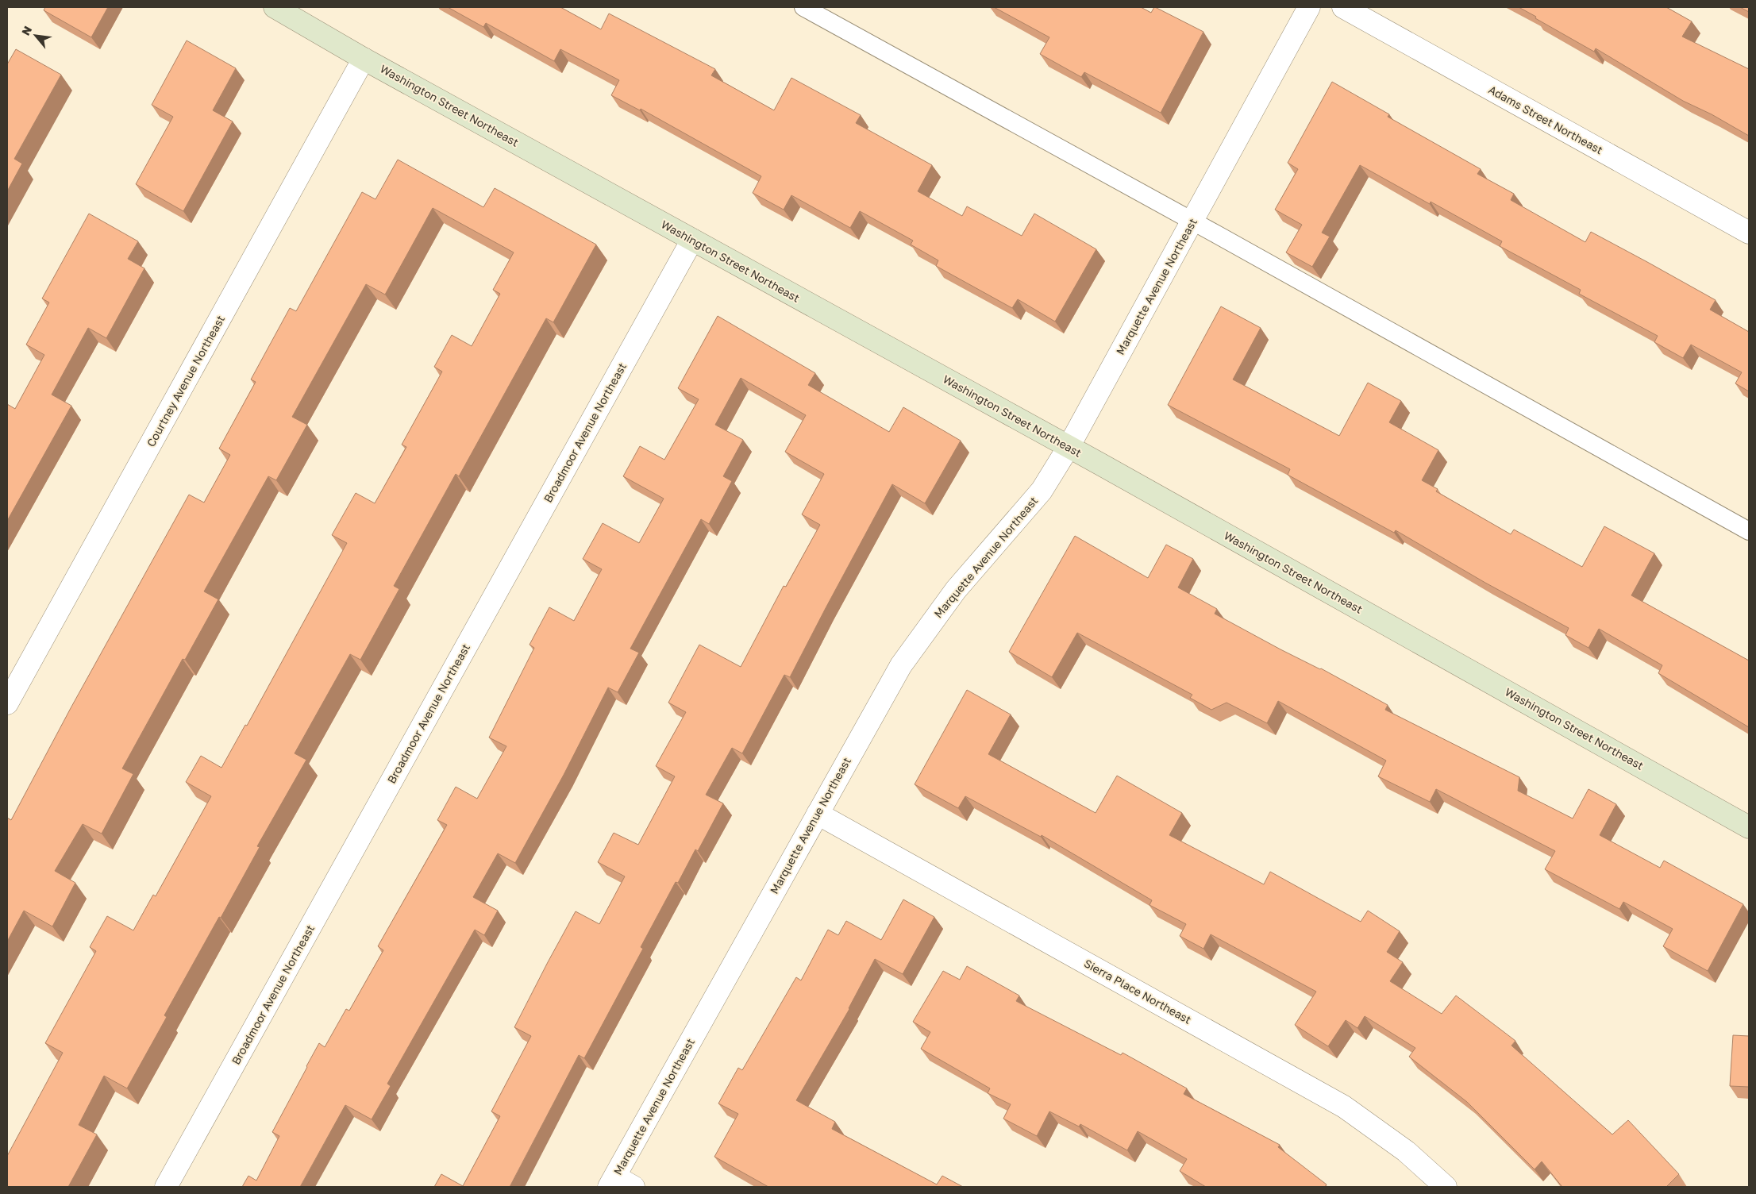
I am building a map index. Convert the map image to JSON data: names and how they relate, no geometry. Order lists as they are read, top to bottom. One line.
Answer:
{"streets":{"street":["Washington Street Northeast","Adams Street Northeast","Marquette Avenue Northeast","Courtney Avenue Northeast","Broadmoor Avenue Northeast","Sierra Place Northeast"]},"crossings":[["Washington Street Northeast","Marquette Avenue Northeast"],["Washington Street Northeast","Courtney Avenue Northeast"],["Washington Street Northeast","Broadmoor Avenue Northeast"],["Marquette Avenue Northeast","Sierra Place Northeast"]],"north":"top left"}
